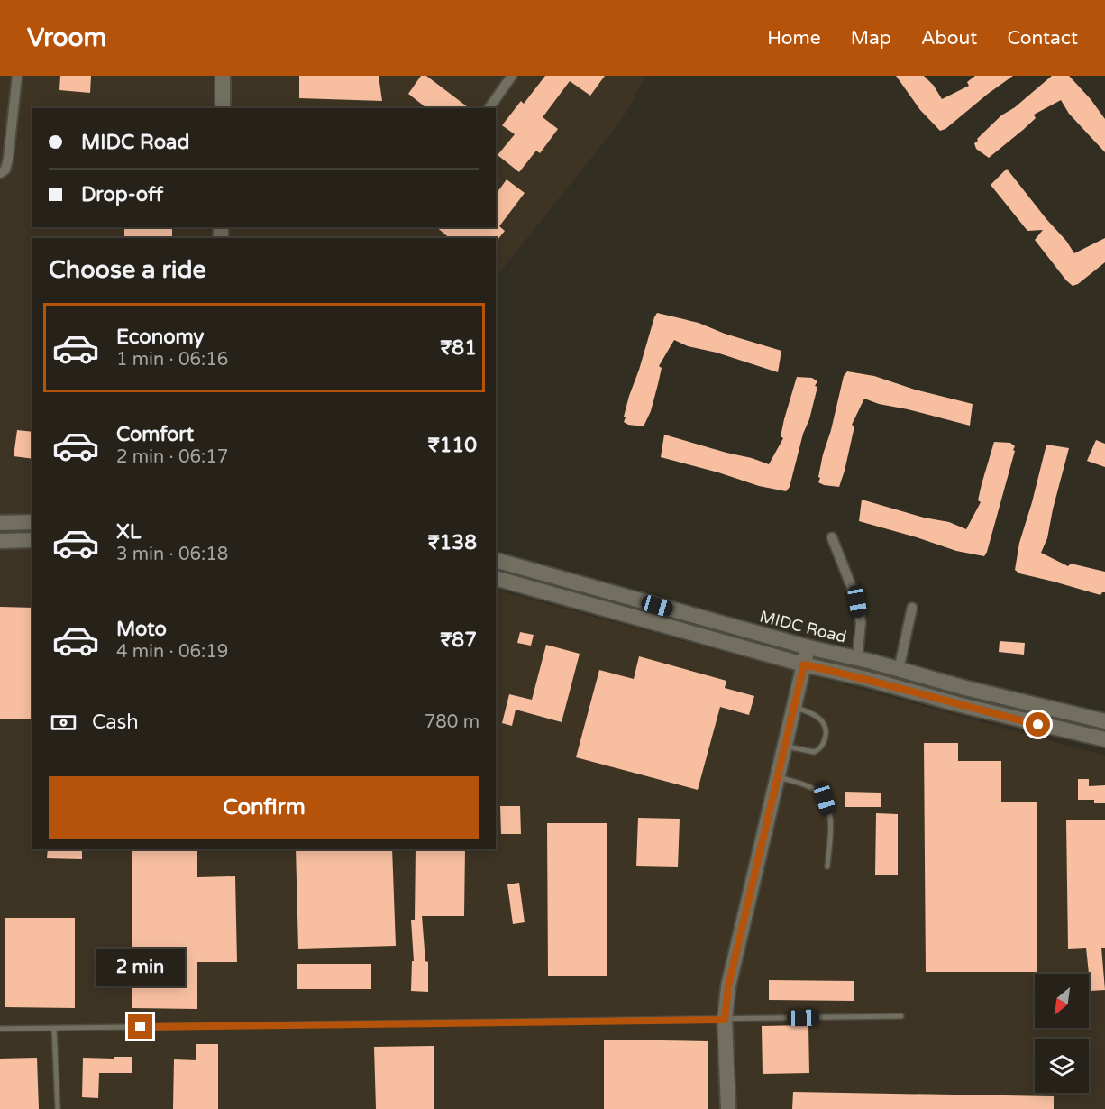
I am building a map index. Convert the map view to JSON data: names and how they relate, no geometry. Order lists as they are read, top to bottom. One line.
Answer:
{"streets":{"main road":["MIDC Road"]},"north":"bottom left","page":{"header":"Vroom","nav":["Home","Map","About","Contact"],"banner":["MIDC Road","Drop-off"],"heading":"Choose a ride","list":[{"name":"Economy","note":"1 min · 06:16","value":"₹81"},{"name":"Comfort","note":"2 min · 06:17","value":"₹110"},{"name":"XL","note":"3 min · 06:18","value":"₹138"},{"name":"Moto","note":"4 min · 06:19","value":"₹87"}],"pay":["Cash","780 m"],"buttons":"Confirm","bubble":"2 min"}}
